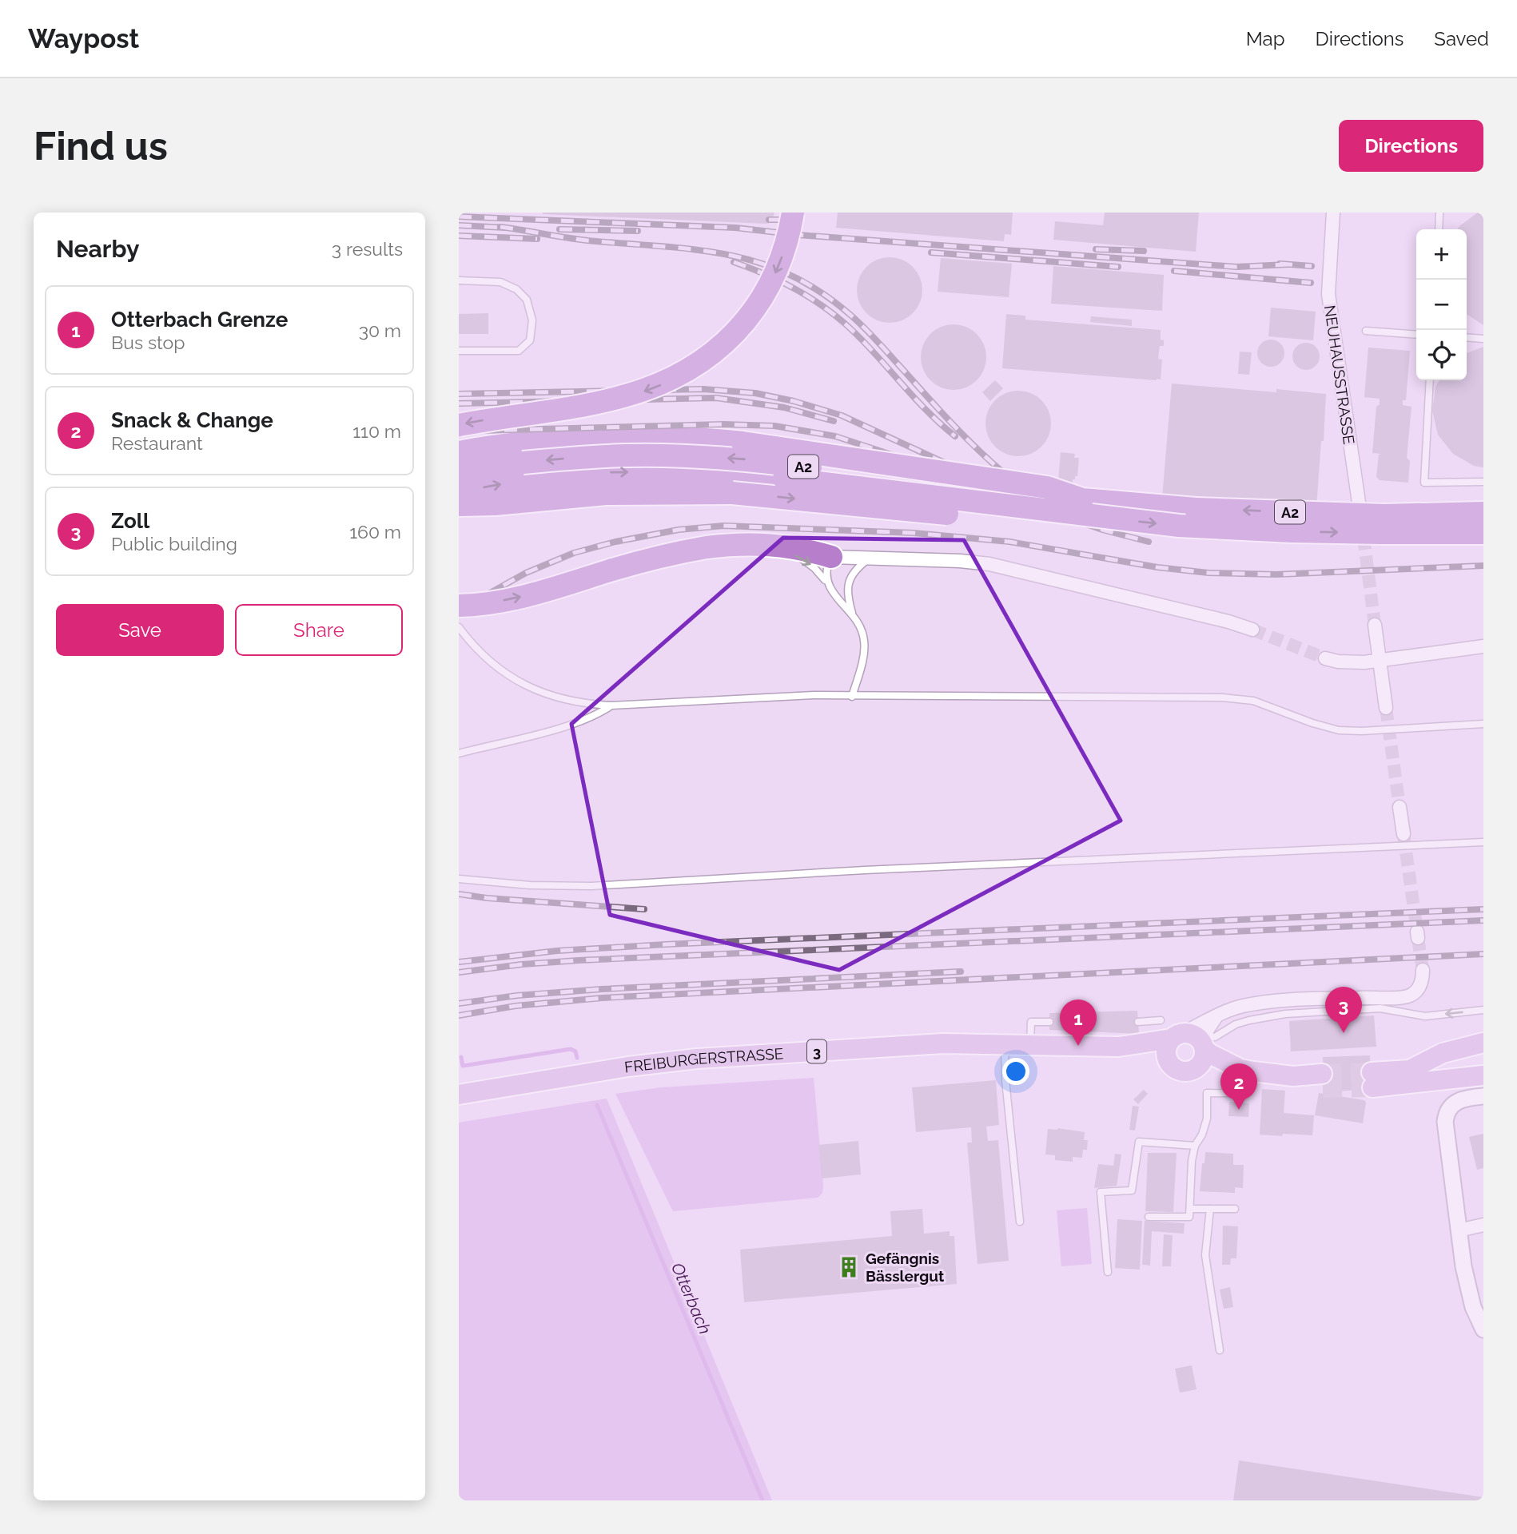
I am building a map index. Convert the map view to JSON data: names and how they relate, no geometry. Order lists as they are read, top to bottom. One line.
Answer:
{"streets":{"highway":["A2"],"main road":["3","FREIBURGERSTRASSE"],"street":["NEUHAUSSTRASSE"]},"crossings":[["3","FREIBURGERSTRASSE"]],"water":["Otterbach"],"places":{"building":["Gefängnis Bässlergut"]},"page":{"header":"Waypost","nav":["Map","Directions","Saved"],"buttons":["Directions",["Save","Share"]],"title":"Find us","heading":["Nearby","3 results"],"map_buttons":["+","−"],"list":[{"mark":"1","name":"Otterbach Grenze","note":"Bus stop","value":"30 m"},{"mark":"2","name":"Snack & Change","note":"Restaurant","value":"110 m"},{"mark":"3","name":"Zoll","note":"Public building","value":"160 m"}],"pins":["3","1","2"]}}
